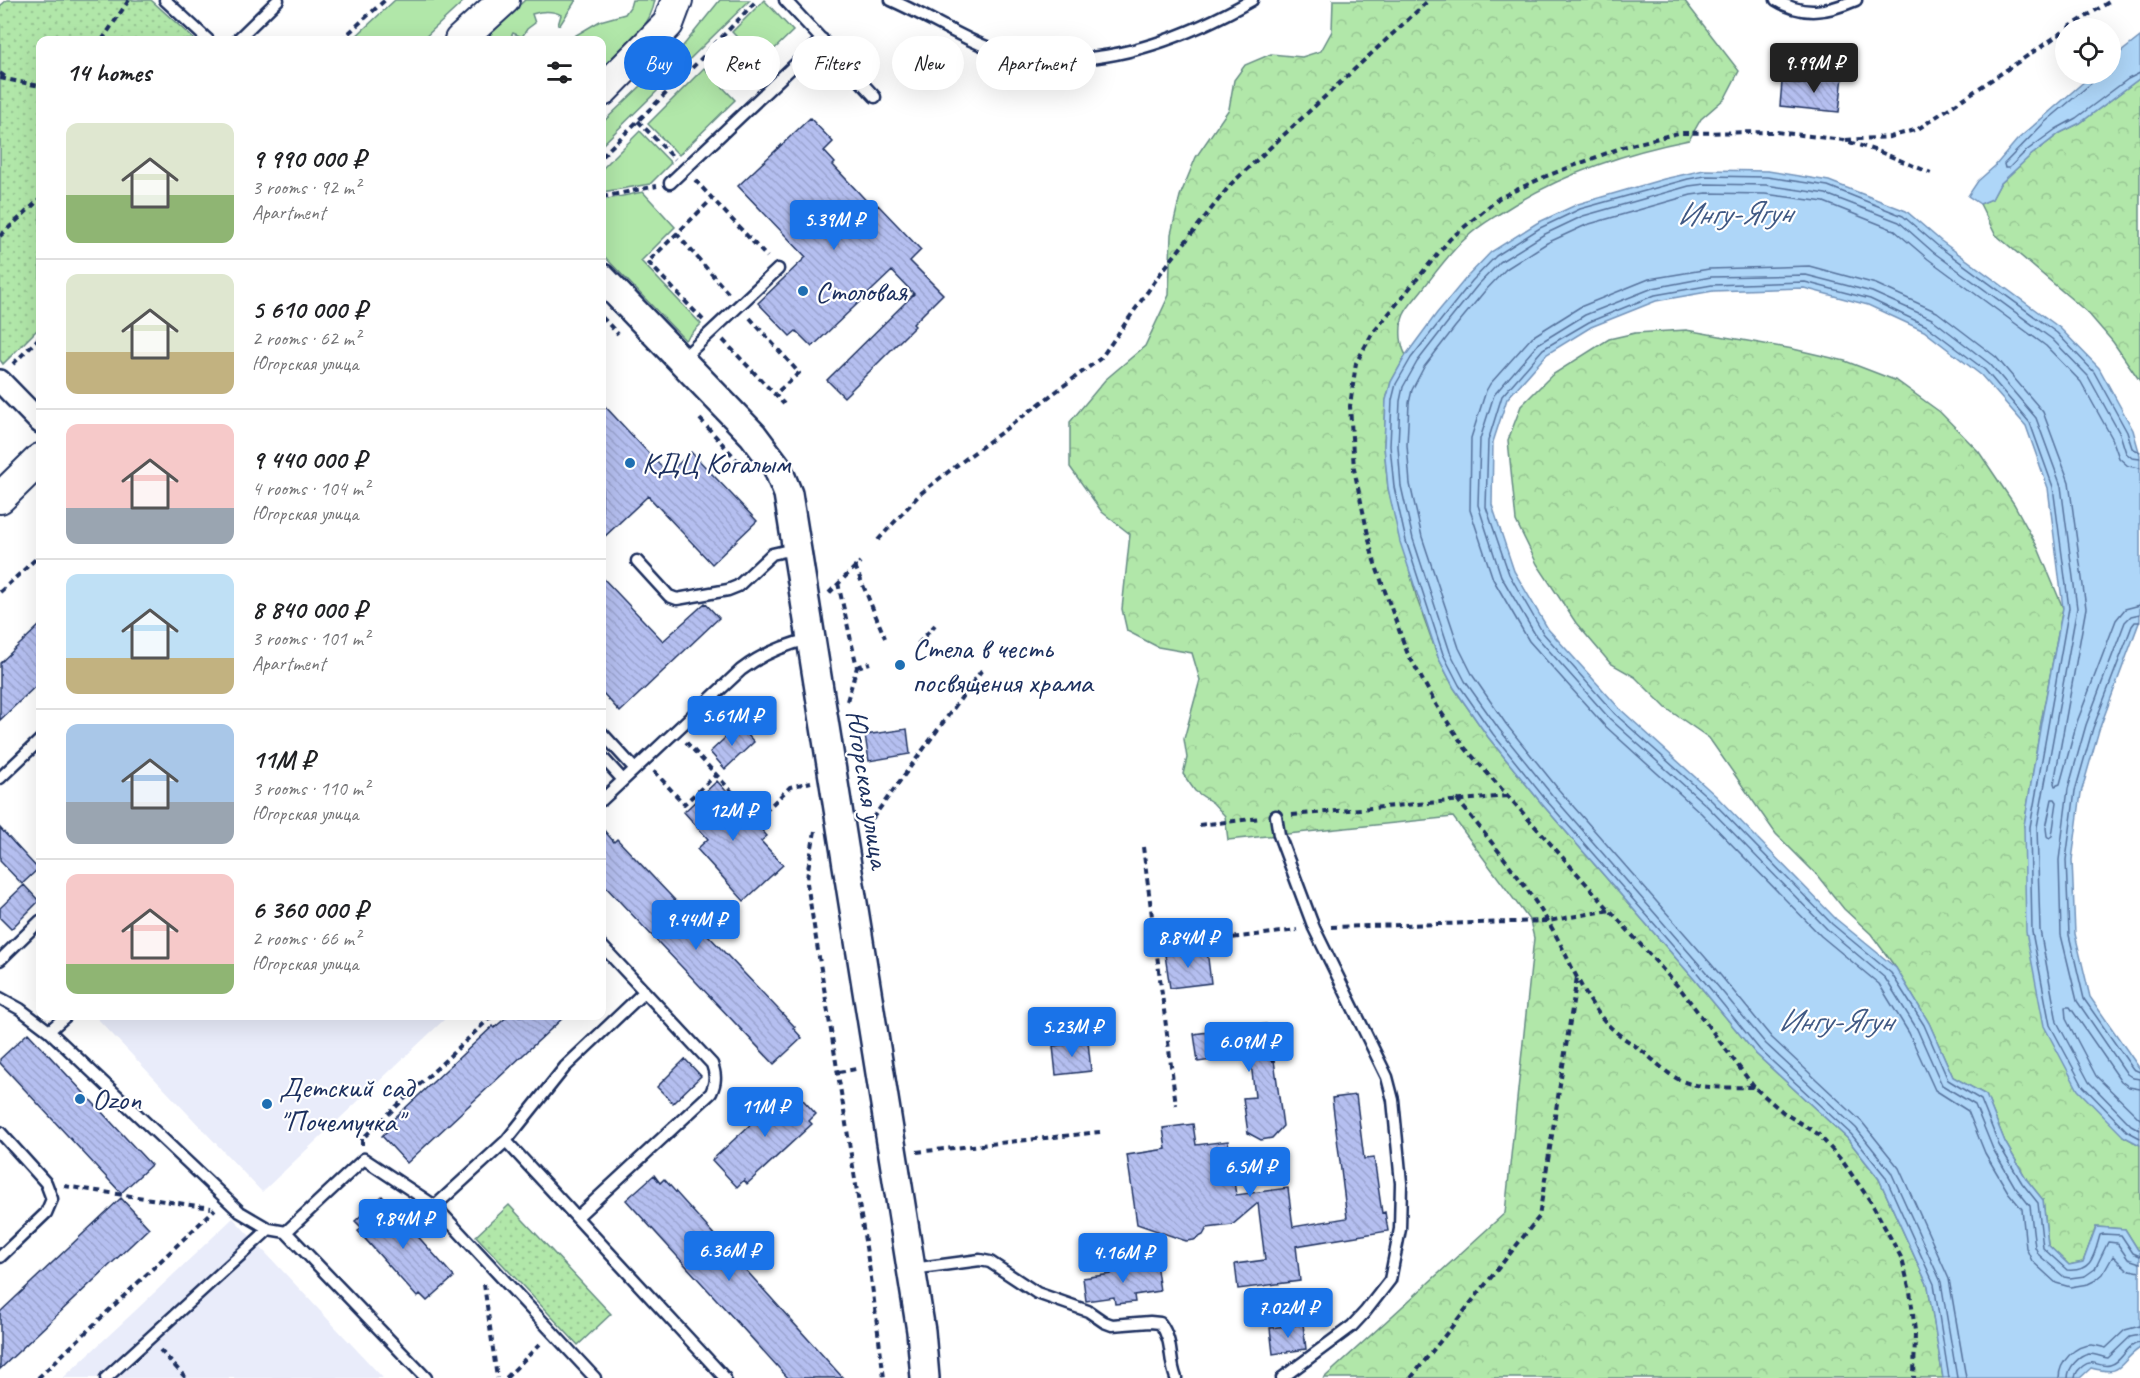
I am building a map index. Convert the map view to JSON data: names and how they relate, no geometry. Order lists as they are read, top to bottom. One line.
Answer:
{"streets":{"street":["Югорская улица"]},"water":["Ингу-Ягун"],"places":["Столовая","КДЦ Когалым","Стела в честь посвящения храма","Ozon","Детский сад \"Почемучка\""],"page":{"chip":["Buy","Rent","Filters","New","Apartment"],"heading":"14 homes","price":["9.99M ₽","5.39M ₽","5.61M ₽","12M ₽","9.44M ₽","8.84M ₽","5.23M ₽","6.09M ₽","11M ₽","6.5M ₽","9.84M ₽","6.36M ₽","4.16M ₽","7.02M ₽"],"list":[{"name":"9 990 000 ₽","note":"3 rooms · 92 m² · Apartment"},{"name":"5 610 000 ₽","note":"2 rooms · 62 m² · Югорская улица"},{"name":"9 440 000 ₽","note":"4 rooms · 104 m² · Югорская улица"},{"name":"8 840 000 ₽","note":"3 rooms · 101 m² · Apartment"},{"name":"11M ₽","note":"3 rooms · 110 m² · Югорская улица"},{"name":"6 360 000 ₽","note":"2 rooms · 66 m² · Югорская улица"}]}}
